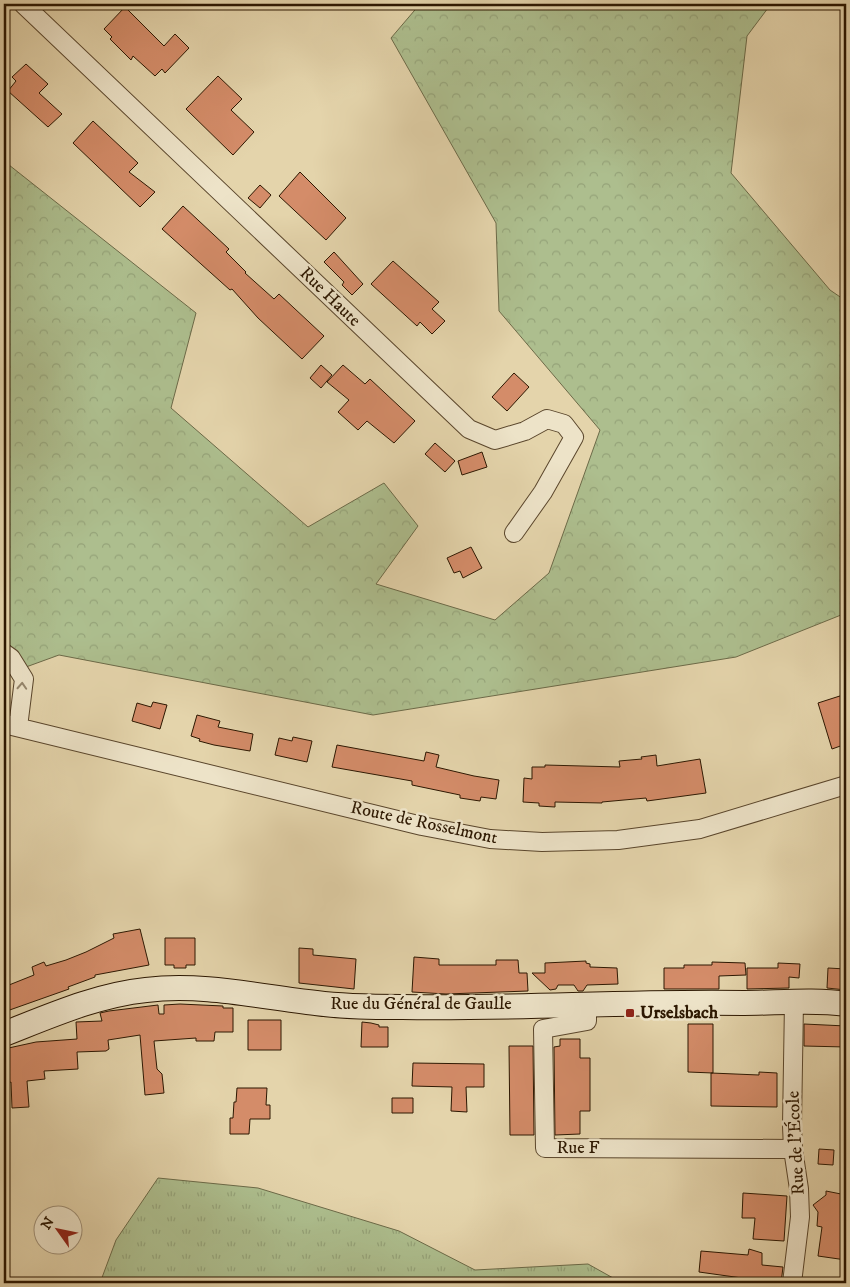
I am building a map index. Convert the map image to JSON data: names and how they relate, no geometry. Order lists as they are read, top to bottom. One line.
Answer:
{"streets":{"main road":["Rue du Général de Gaulle"],"street":["Rue Haute","Route de Rosselmont","Rue de l'École","Rue F"]},"crossings":[["Rue du Général de Gaulle","Rue de l'École"],["Rue du Général de Gaulle","Rue F"],["Rue de l'École","Rue F"]],"places":{"transit":["Urselsbach"]},"north":"top left"}
